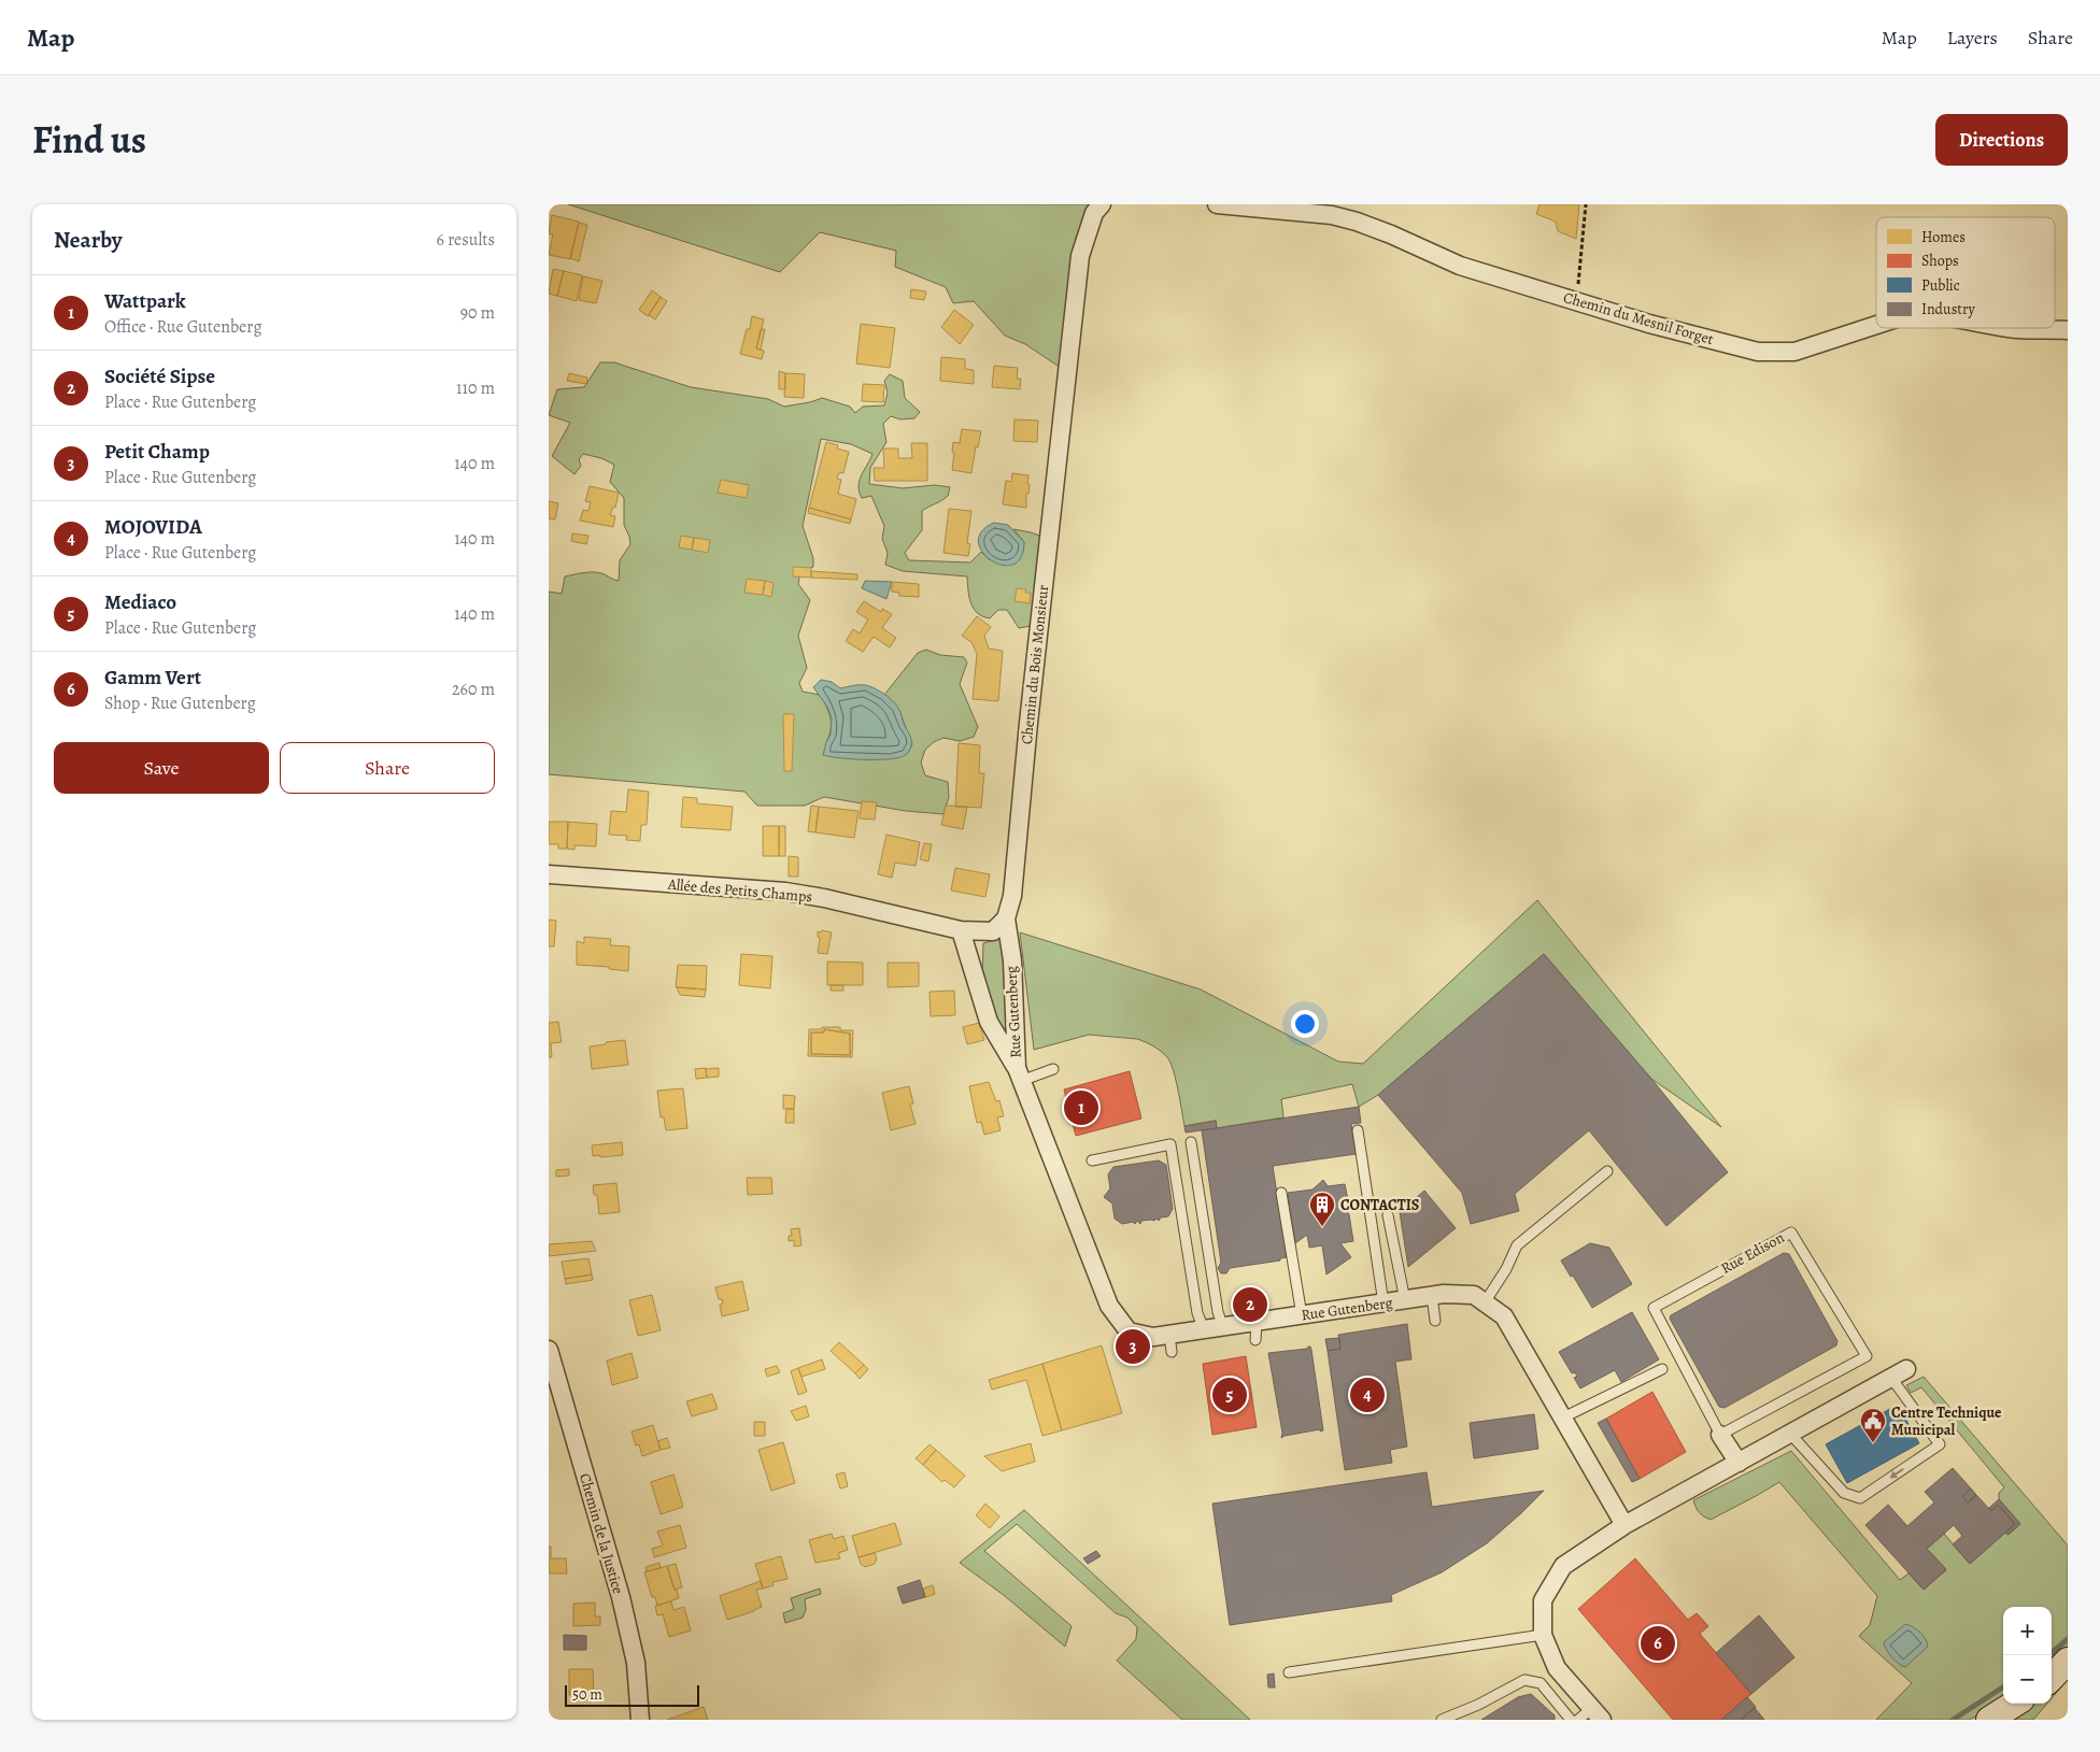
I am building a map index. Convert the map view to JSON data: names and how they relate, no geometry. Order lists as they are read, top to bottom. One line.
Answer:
{"streets":{"street":["Chemin du Mesnil Forget","Chemin du Bois Monsieur","Allée des Petits Champs","Rue Gutenberg","Rue Edison","Chemin de la Justice"]},"crossings":[["Chemin du Bois Monsieur","Rue Gutenberg"]],"places":{"building":["CONTACTIS"],"public building":["Centre Technique Municipal"]},"legend":["Homes","Shops","Public","Industry"],"scale_bar":"50 m","page":{"header":"Map","nav":["Map","Layers","Share"],"title":"Find us","buttons":["Directions",["Save","Share"]],"heading":["Nearby","6 results"],"list":[{"mark":"1","name":"Wattpark","note":"Office · Rue Gutenberg","value":"90 m"},{"mark":"2","name":"Société Sipse","note":"Place · Rue Gutenberg","value":"110 m"},{"mark":"3","name":"Petit Champ","note":"Place · Rue Gutenberg","value":"140 m"},{"mark":"4","name":"MOJOVIDA","note":"Place · Rue Gutenberg","value":"140 m"},{"mark":"5","name":"Mediaco","note":"Place · Rue Gutenberg","value":"140 m"},{"mark":"6","name":"Gamm Vert","note":"Shop · Rue Gutenberg","value":"260 m"}],"pins":["1","2","3","4","5","6"],"map_buttons":["+","−"],"scale":"50 m"}}
